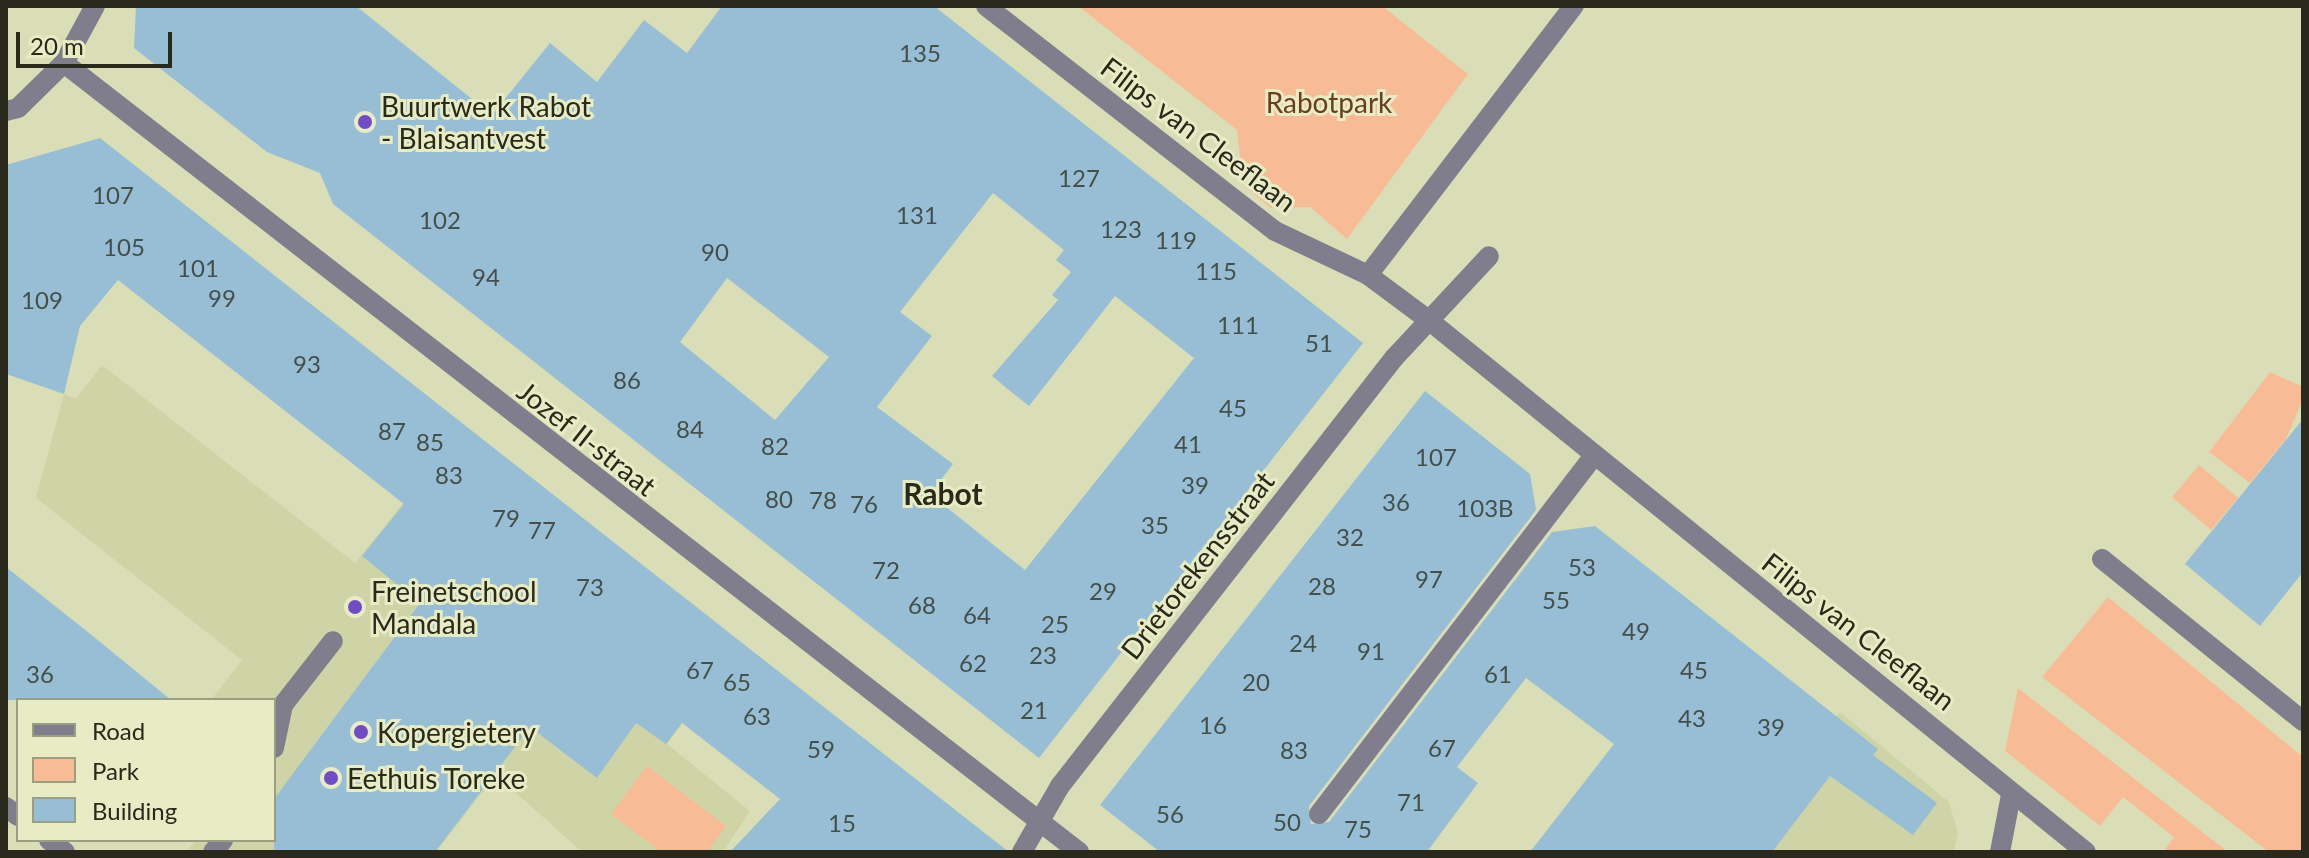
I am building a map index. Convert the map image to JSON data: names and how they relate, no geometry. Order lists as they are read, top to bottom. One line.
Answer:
{"streets":{"street":["Filips van Cleeflaan","Jozef II-straat","Drietorekensstraat"]},"crossings":[["Filips van Cleeflaan","Drietorekensstraat"],["Jozef II-straat","Drietorekensstraat"]],"districts":["Rabot"],"parks":["Rabotpark"],"places":["Buurtwerk Rabot - Blaisantvest","Freinetschool Mandala","Kopergietery","Eethuis Toreke"],"house_numbers":["135","127","107","131","102","123","119","105","90","101","115","94","99","109","111","51","93","86","45","84","87","85","41","82","107","83","39","80","78","36","76","103B","79","35","77","32","53","72","97","28","73","29","55","68","64","25","49","24","91","23","62","67","45","36","61","65","20","21","63","43","16","39","67","59","83","71","56","50","15","75"],"legend":["Road","Park","Building"],"scale_bar":"20 m"}
